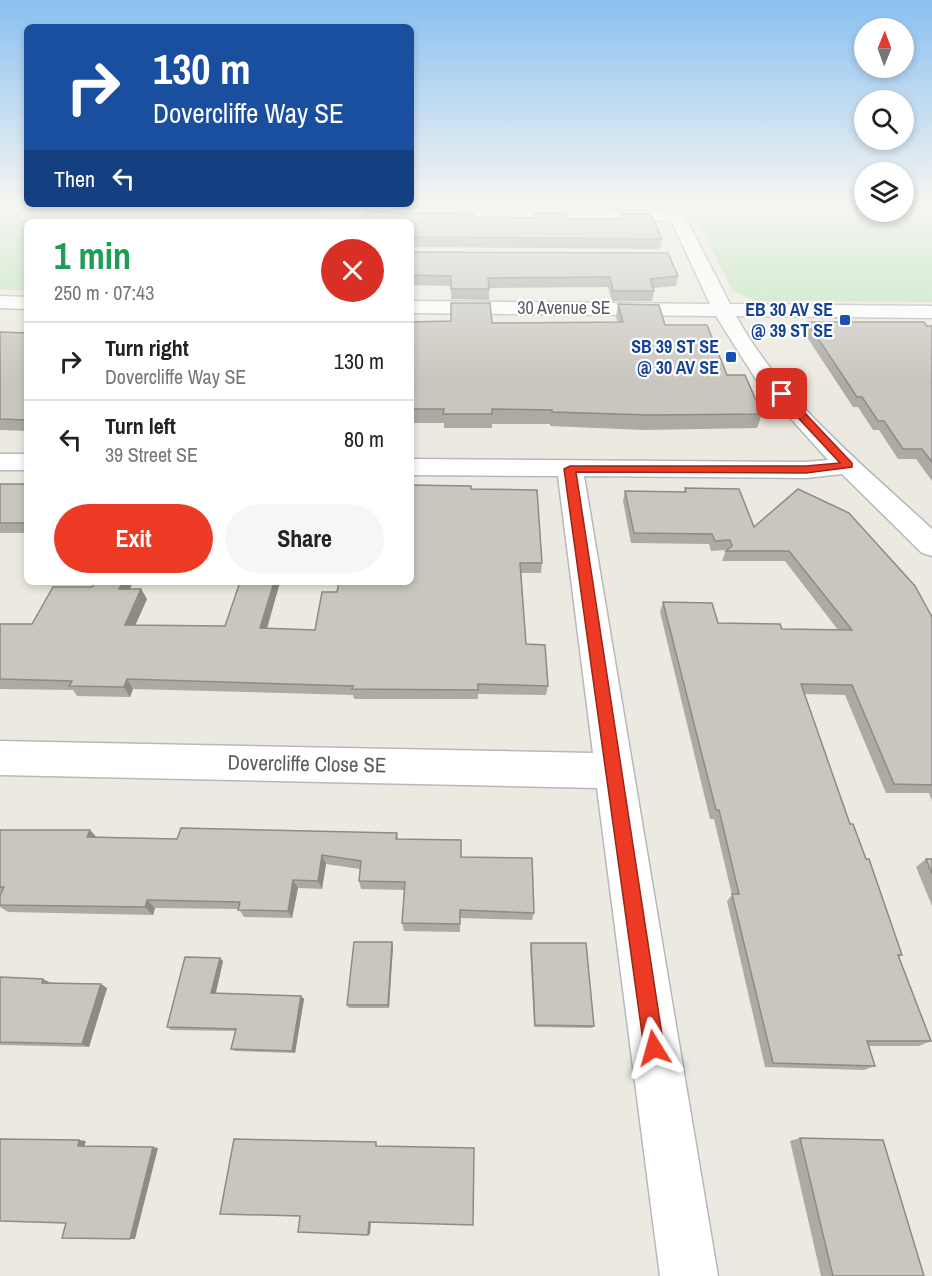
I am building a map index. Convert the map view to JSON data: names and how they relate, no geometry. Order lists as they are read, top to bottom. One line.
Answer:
{"streets":{"street":["30 Avenue SE","Dovercliffe Close SE"]},"places":{"transit":["EB 30 AV SE @ 39 ST SE","SB 39 ST SE @ 30 AV SE"]},"north":"top","page":{"turn":["130 m","Dovercliffe Way SE"],"then":"Then","heading":["1 min","250 m · 07:43"],"list":[{"name":"Turn right","note":"Dovercliffe Way SE","value":"130 m"},{"name":"Turn left","note":"39 Street SE","value":"80 m"}],"buttons":["Exit","Share"]}}
